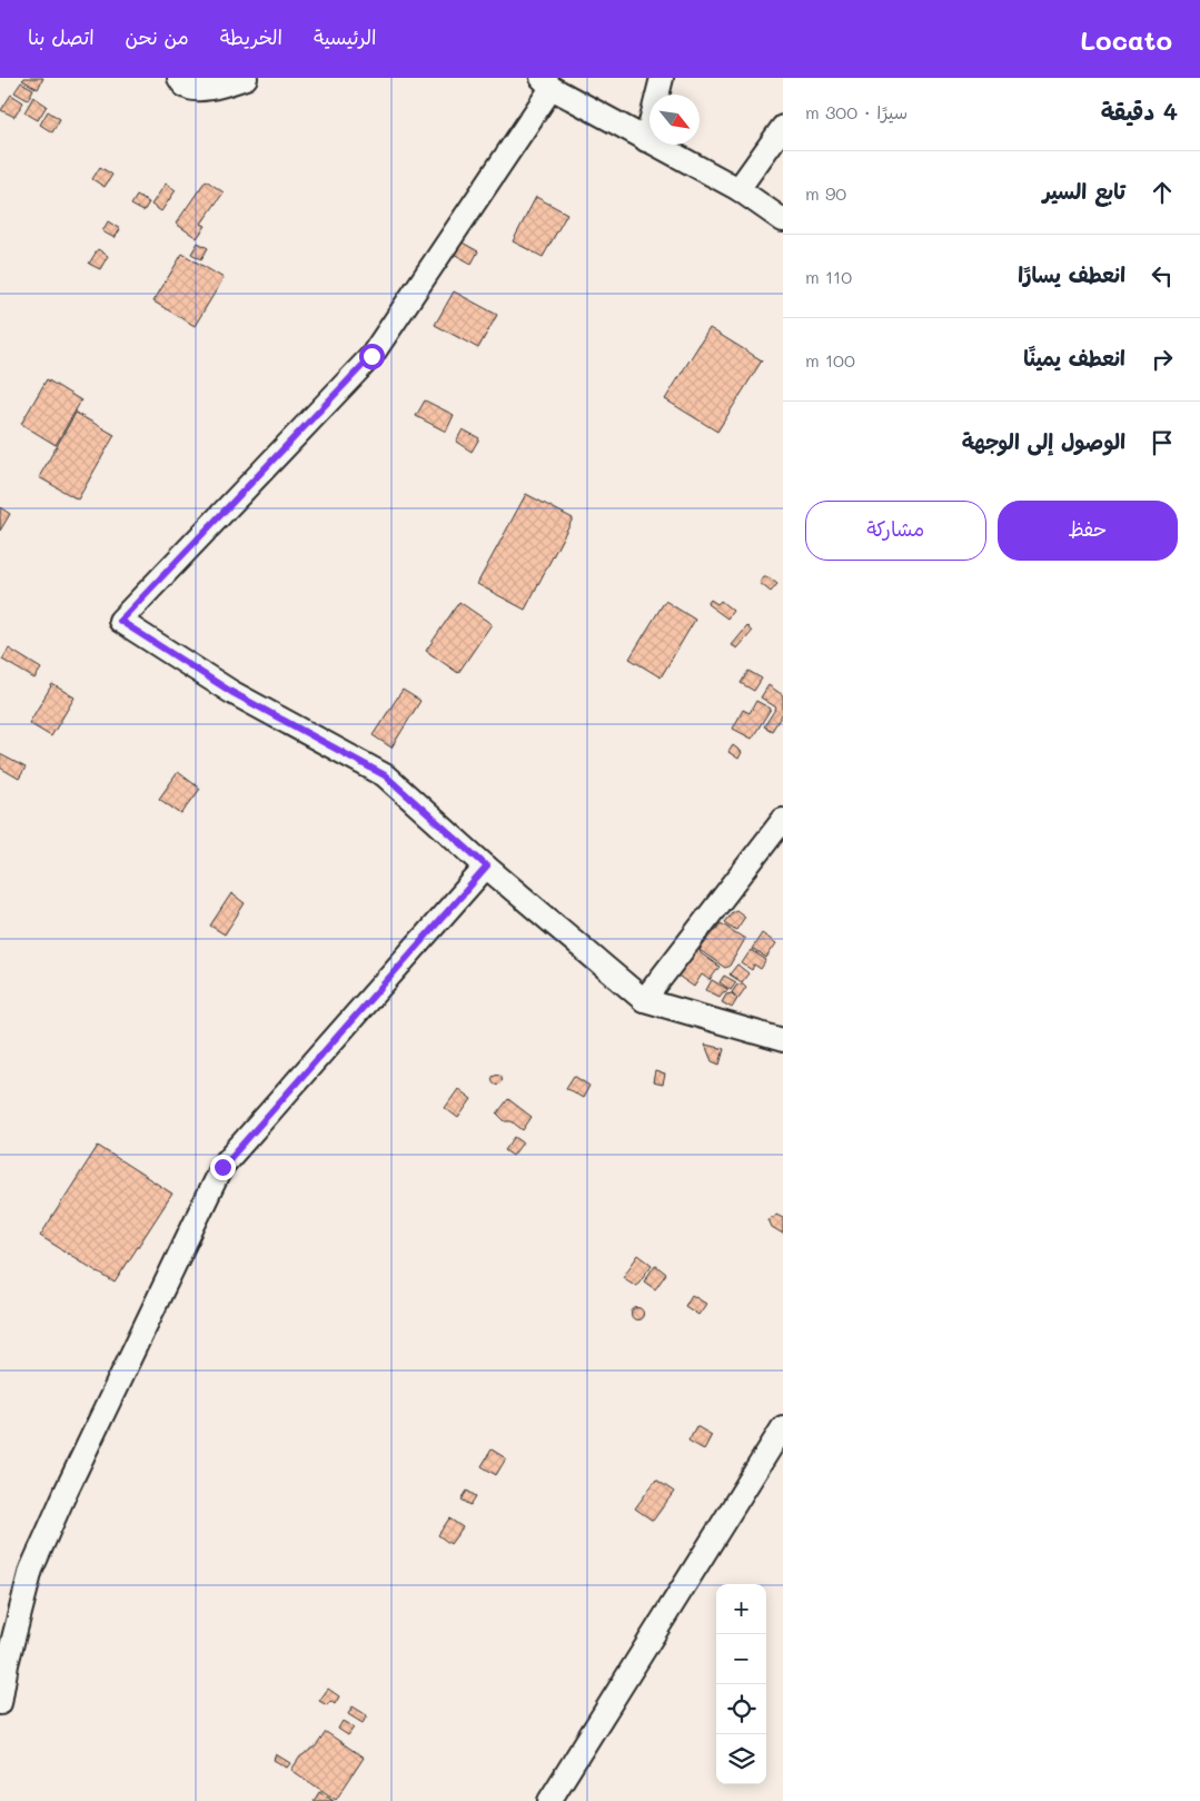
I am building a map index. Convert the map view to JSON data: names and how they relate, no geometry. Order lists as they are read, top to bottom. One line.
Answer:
{"north":"bottom right","page":{"header":"Locato","nav":["الرئيسية","الخريطة","من نحن","اتصل بنا"],"heading":["4 دقيقة","سيرًا · 300 m"],"list":[["تابع السير","90 m"],["انعطف يسارًا","110 m"],["انعطف يمينًا","100 m"],"الوصول إلى الوجهة"],"buttons":["حفظ","مشاركة"],"map_buttons":["+","−"]}}
